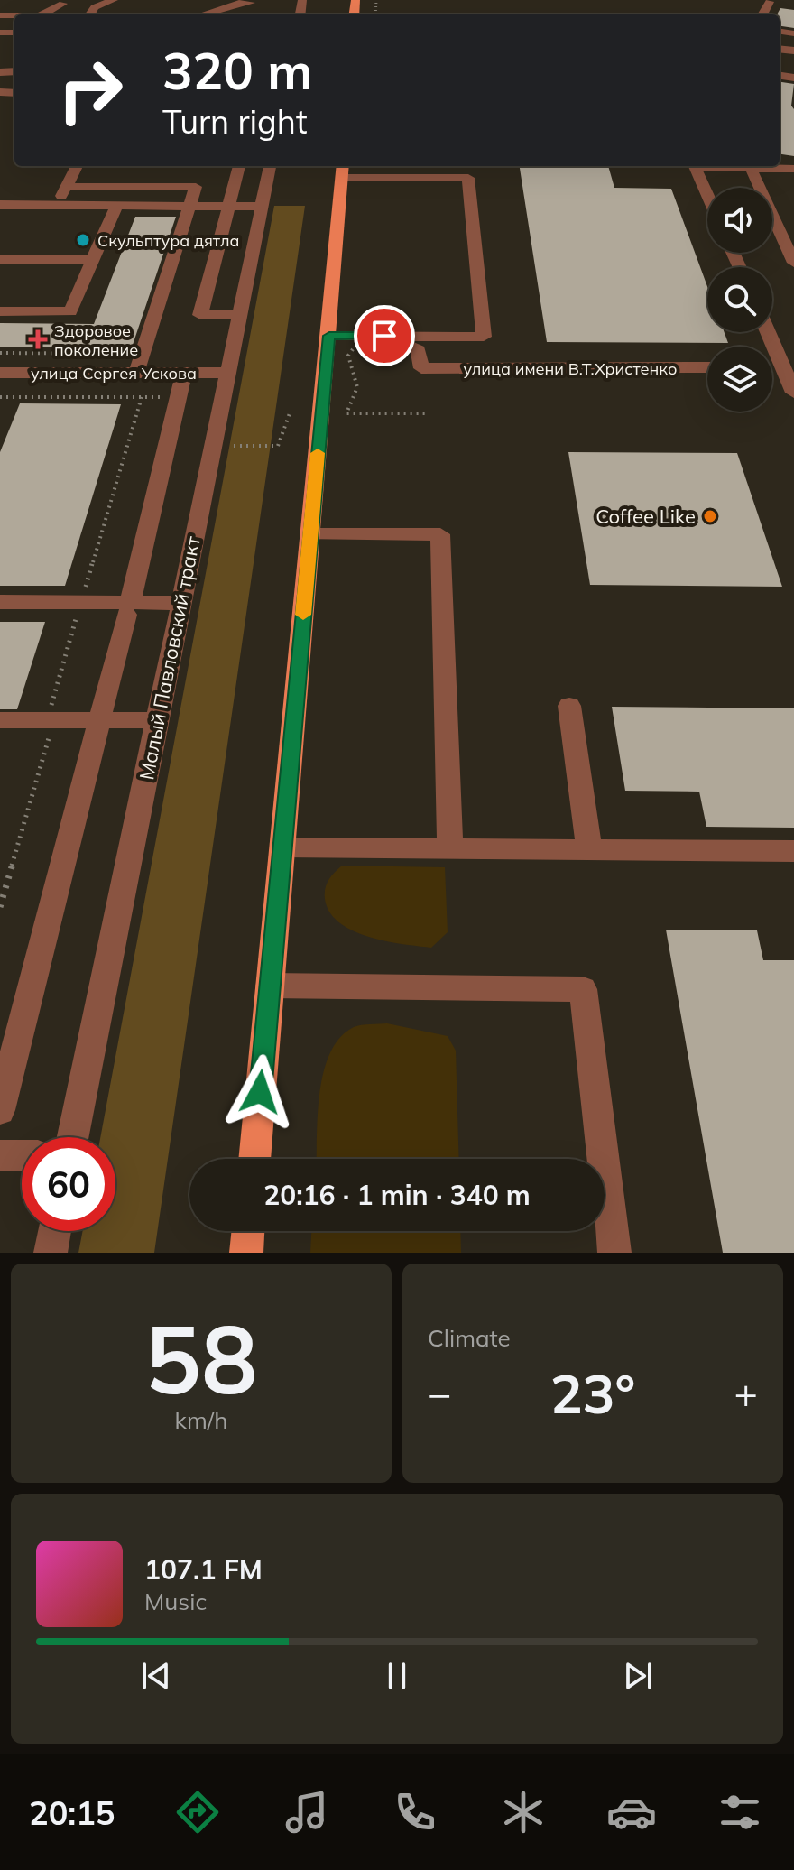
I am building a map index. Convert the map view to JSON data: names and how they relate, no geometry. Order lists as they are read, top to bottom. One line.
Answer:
{"streets":{"street":["улица имени В.Т.Христенко","улица Сергея Ускова","Малый Павловский тракт"]},"crossings":[["улица Сергея Ускова","Малый Павловский тракт"]],"places":{"other":["Скульптура дятла","Coffee Like"],"health":["Здоровое поколение"]},"page":{"turn":["320 m","Turn right"],"limit":"60","trip":"20:16 · 1 min · 340 m","tile":[["58","km/h"],"Climate"],"heat":["−","23°","+"],"song":["107.1 FM","Music"],"tabs":"20:15"}}
